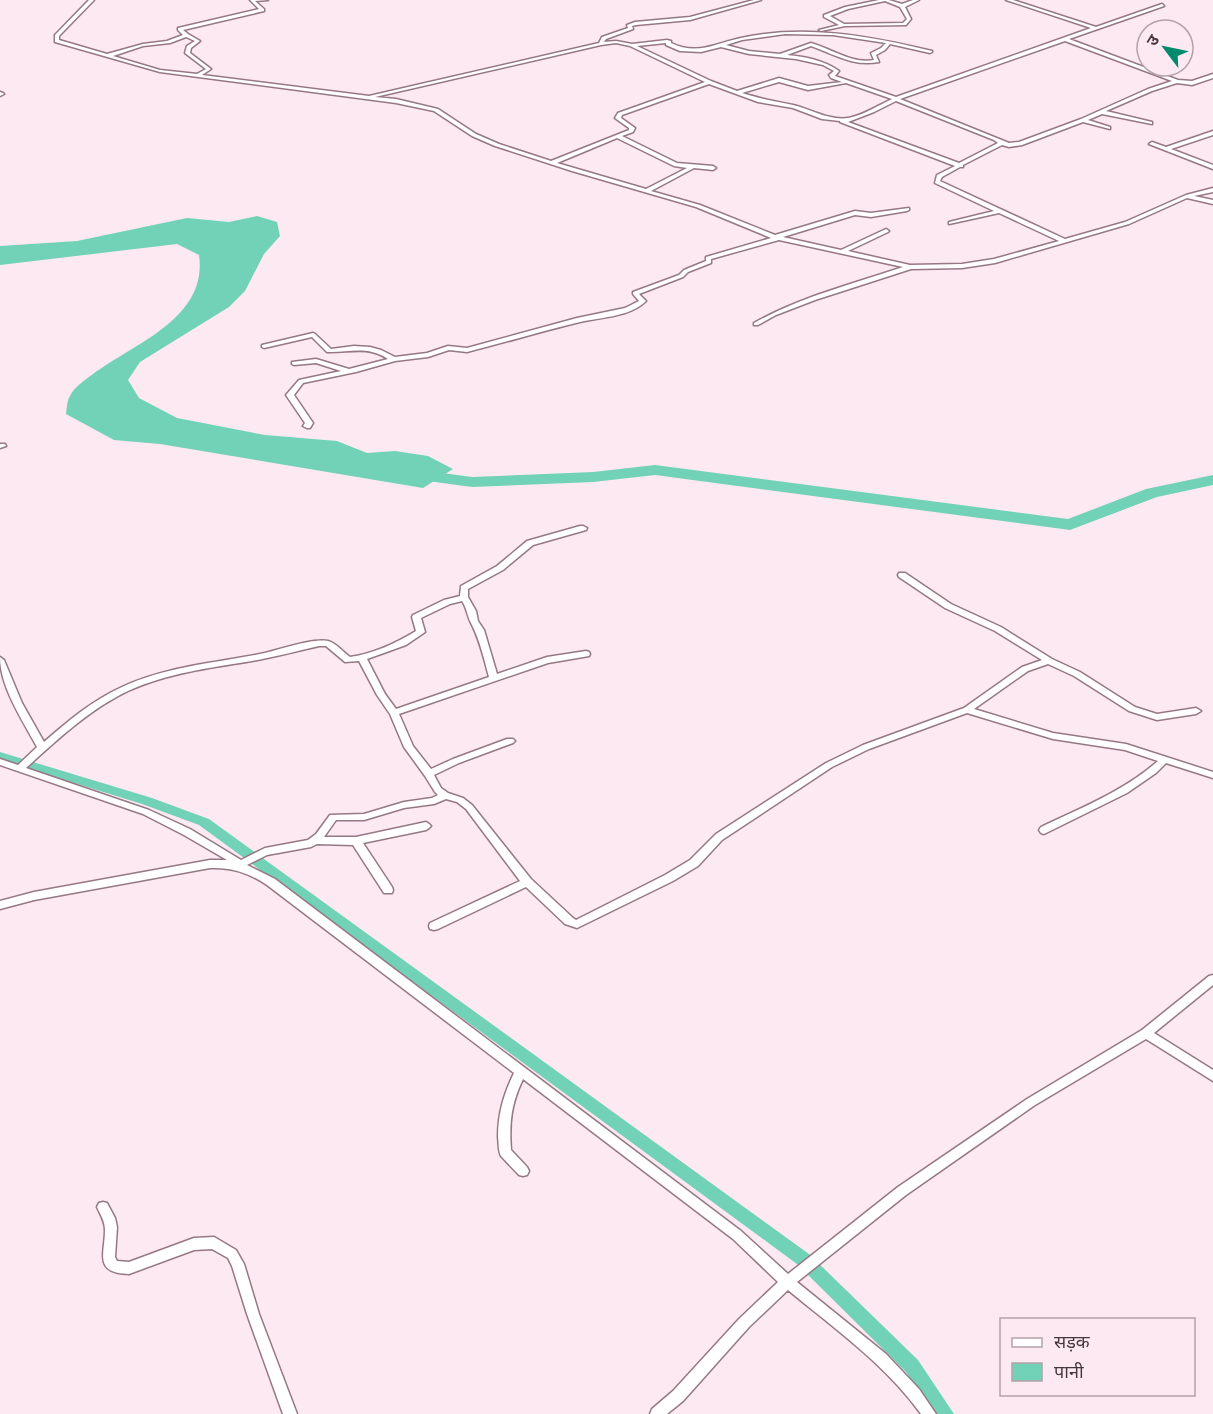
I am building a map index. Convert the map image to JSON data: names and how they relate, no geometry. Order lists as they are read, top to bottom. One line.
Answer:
{"legend":["सड़क","पानी"],"north":"top left"}
